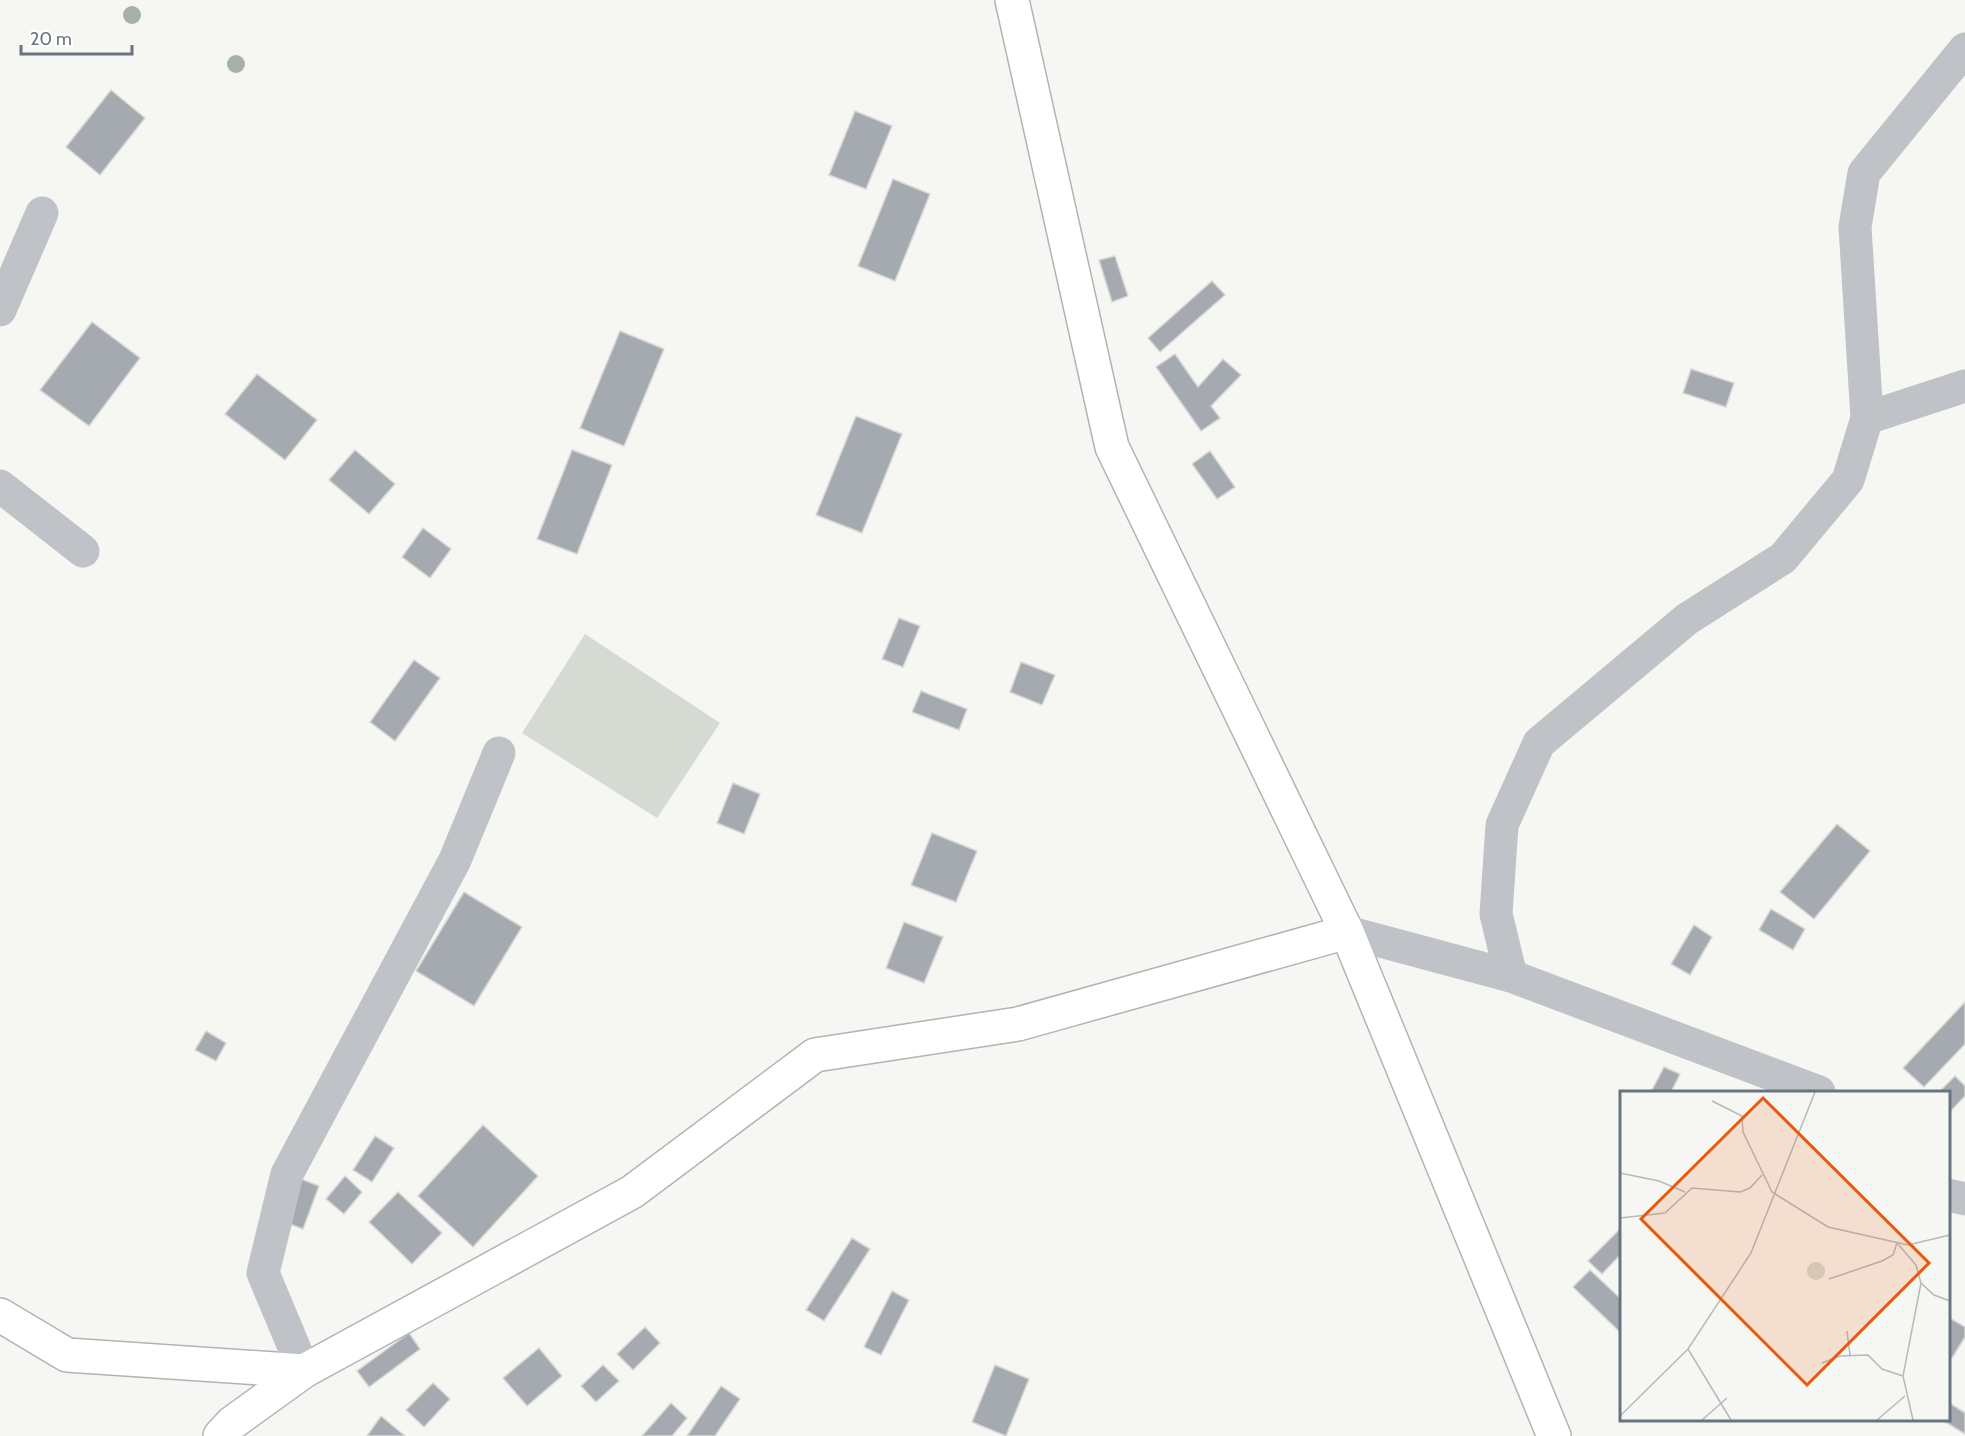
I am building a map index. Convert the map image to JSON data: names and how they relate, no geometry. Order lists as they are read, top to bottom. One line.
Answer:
{"scale_bar":"20 m"}
